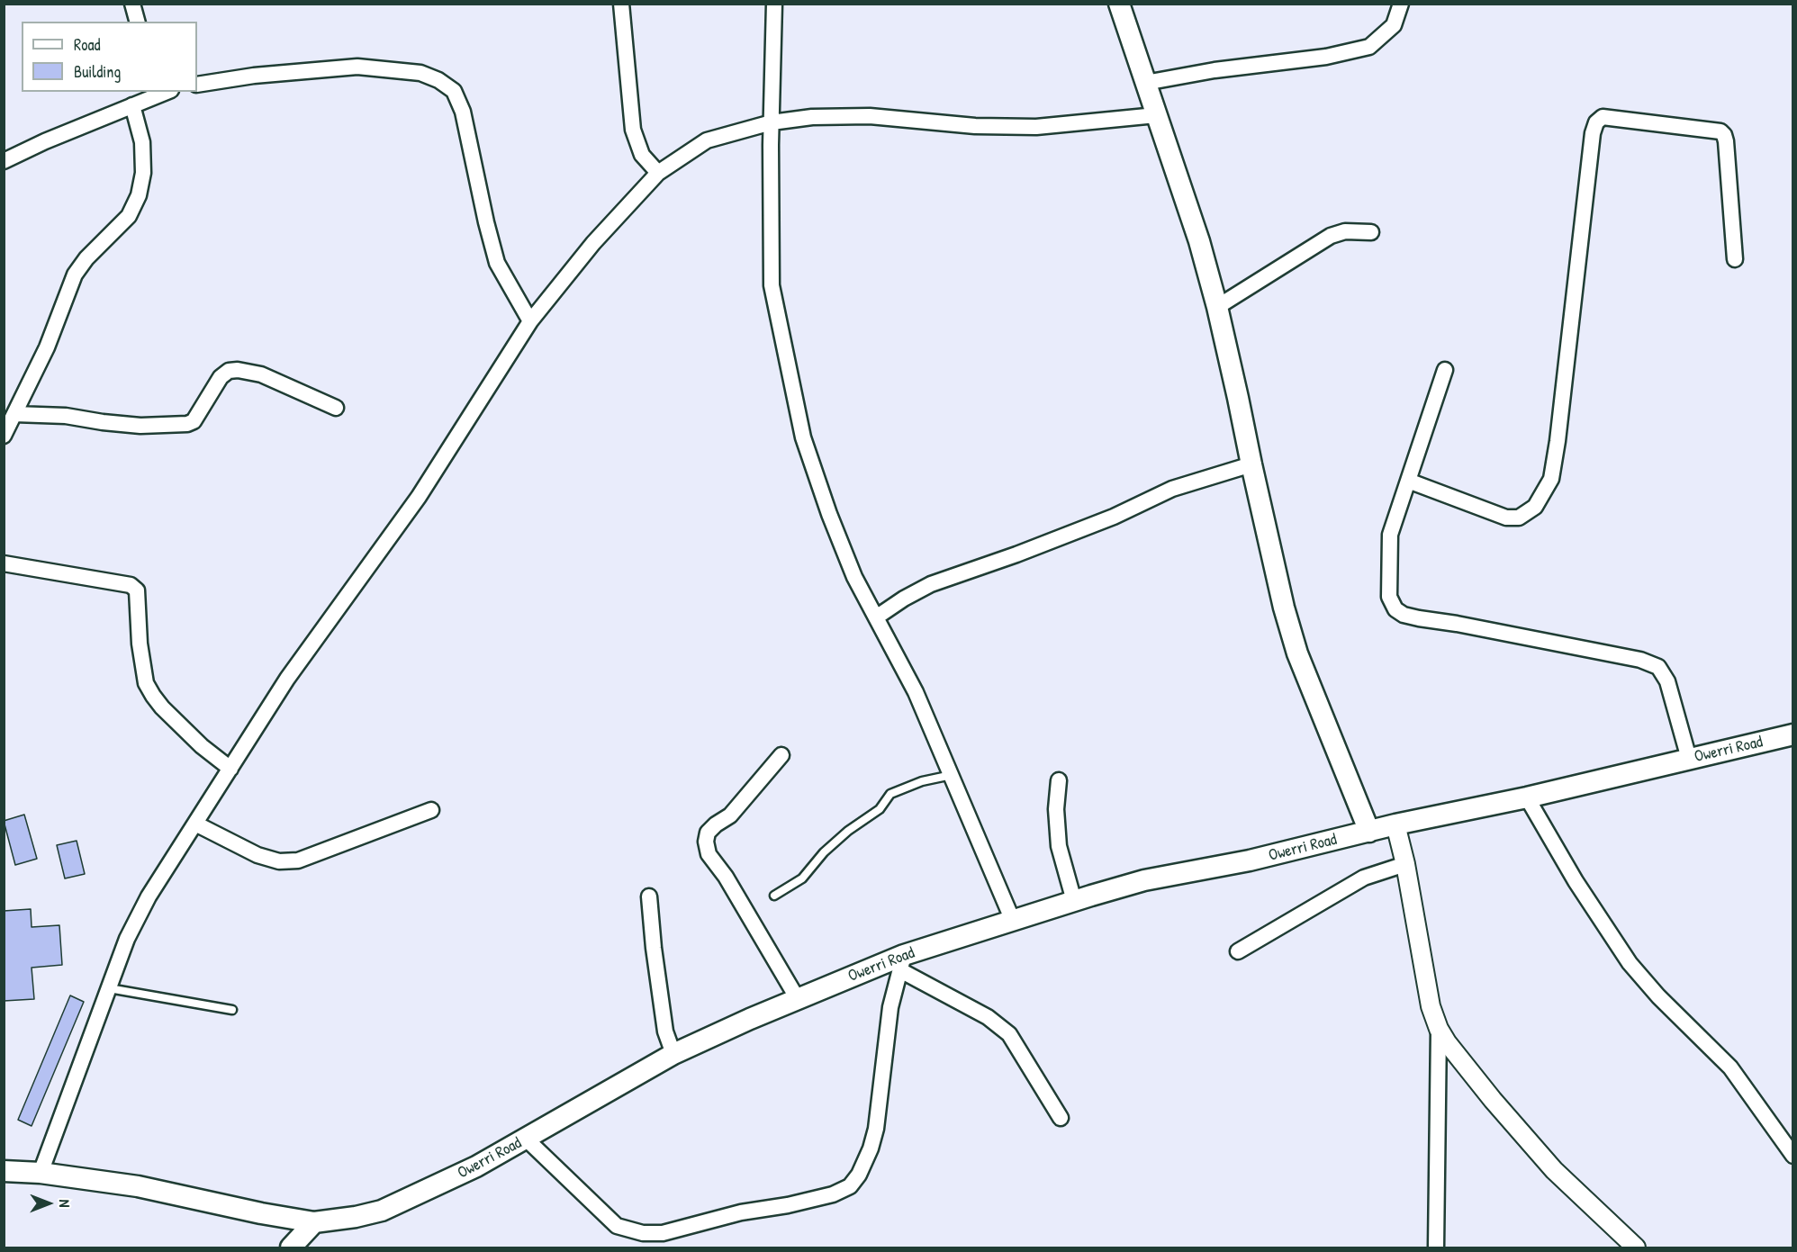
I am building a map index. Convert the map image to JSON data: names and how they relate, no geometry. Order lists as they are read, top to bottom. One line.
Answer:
{"streets":{"main road":["Owerri Road"]},"legend":["Road","Building"],"north":"right"}
